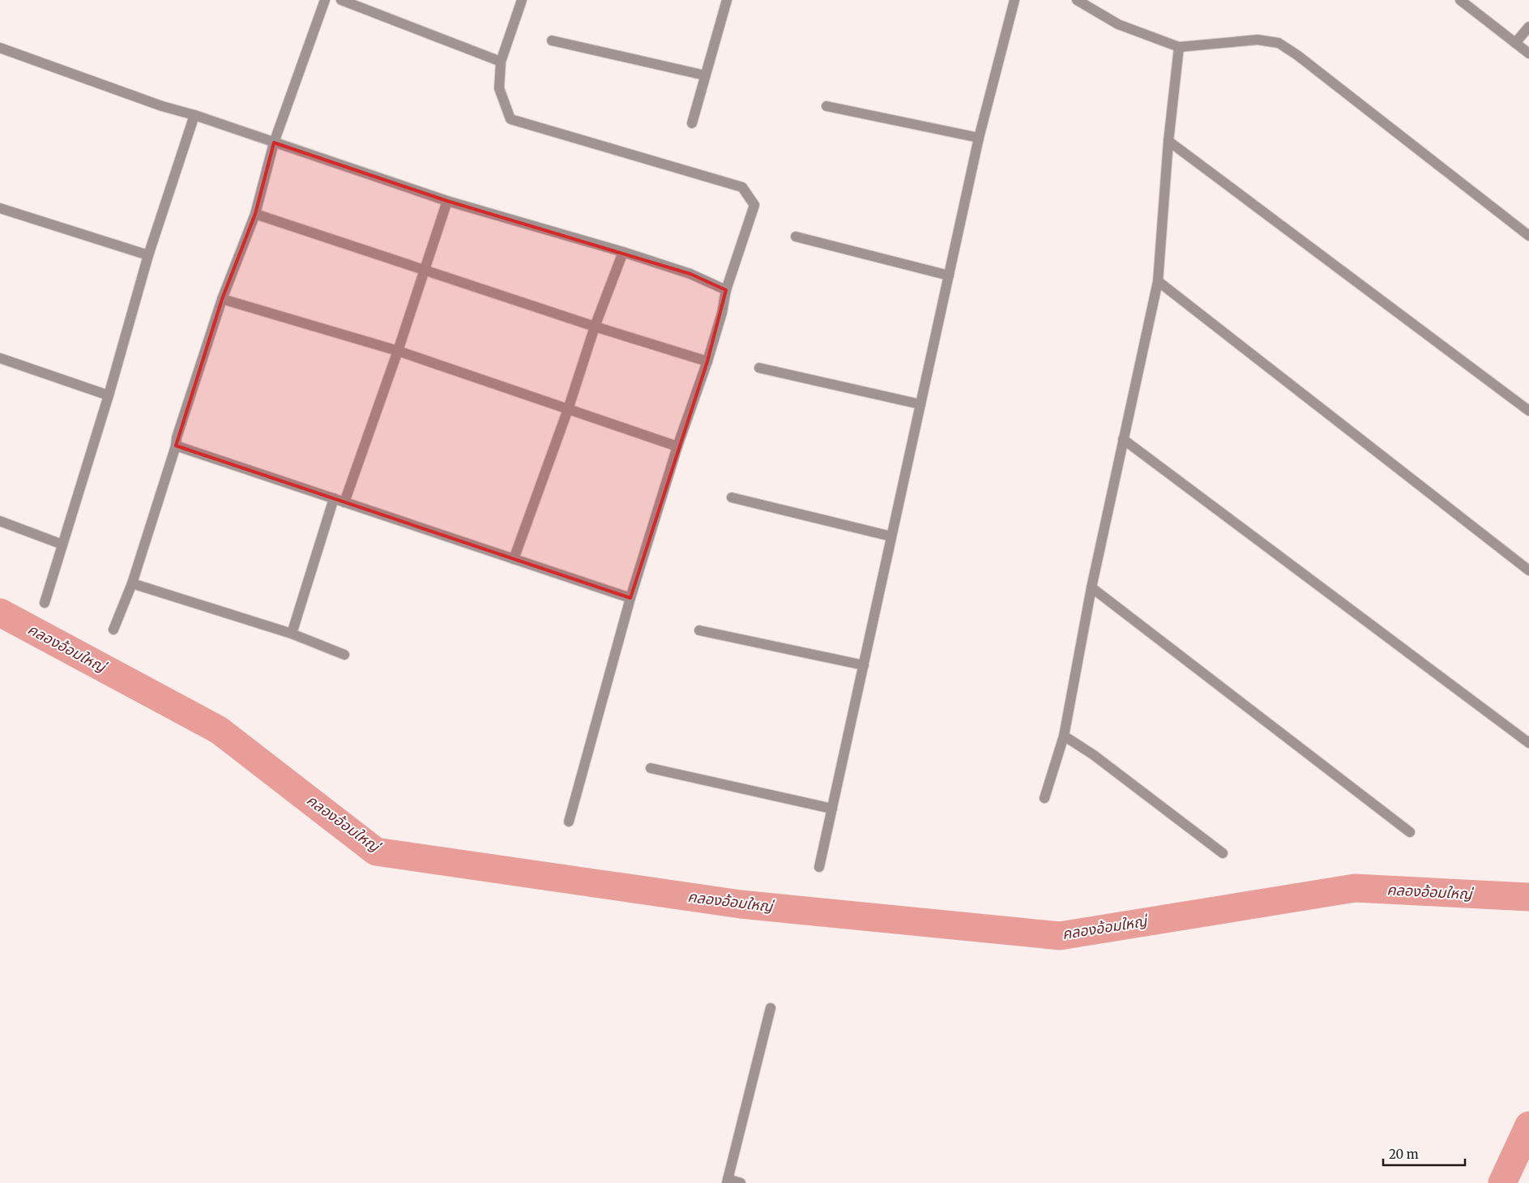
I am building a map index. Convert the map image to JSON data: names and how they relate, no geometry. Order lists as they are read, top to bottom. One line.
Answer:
{"water":["คลองอ้อมใหญ่"],"scale_bar":"20 m"}
